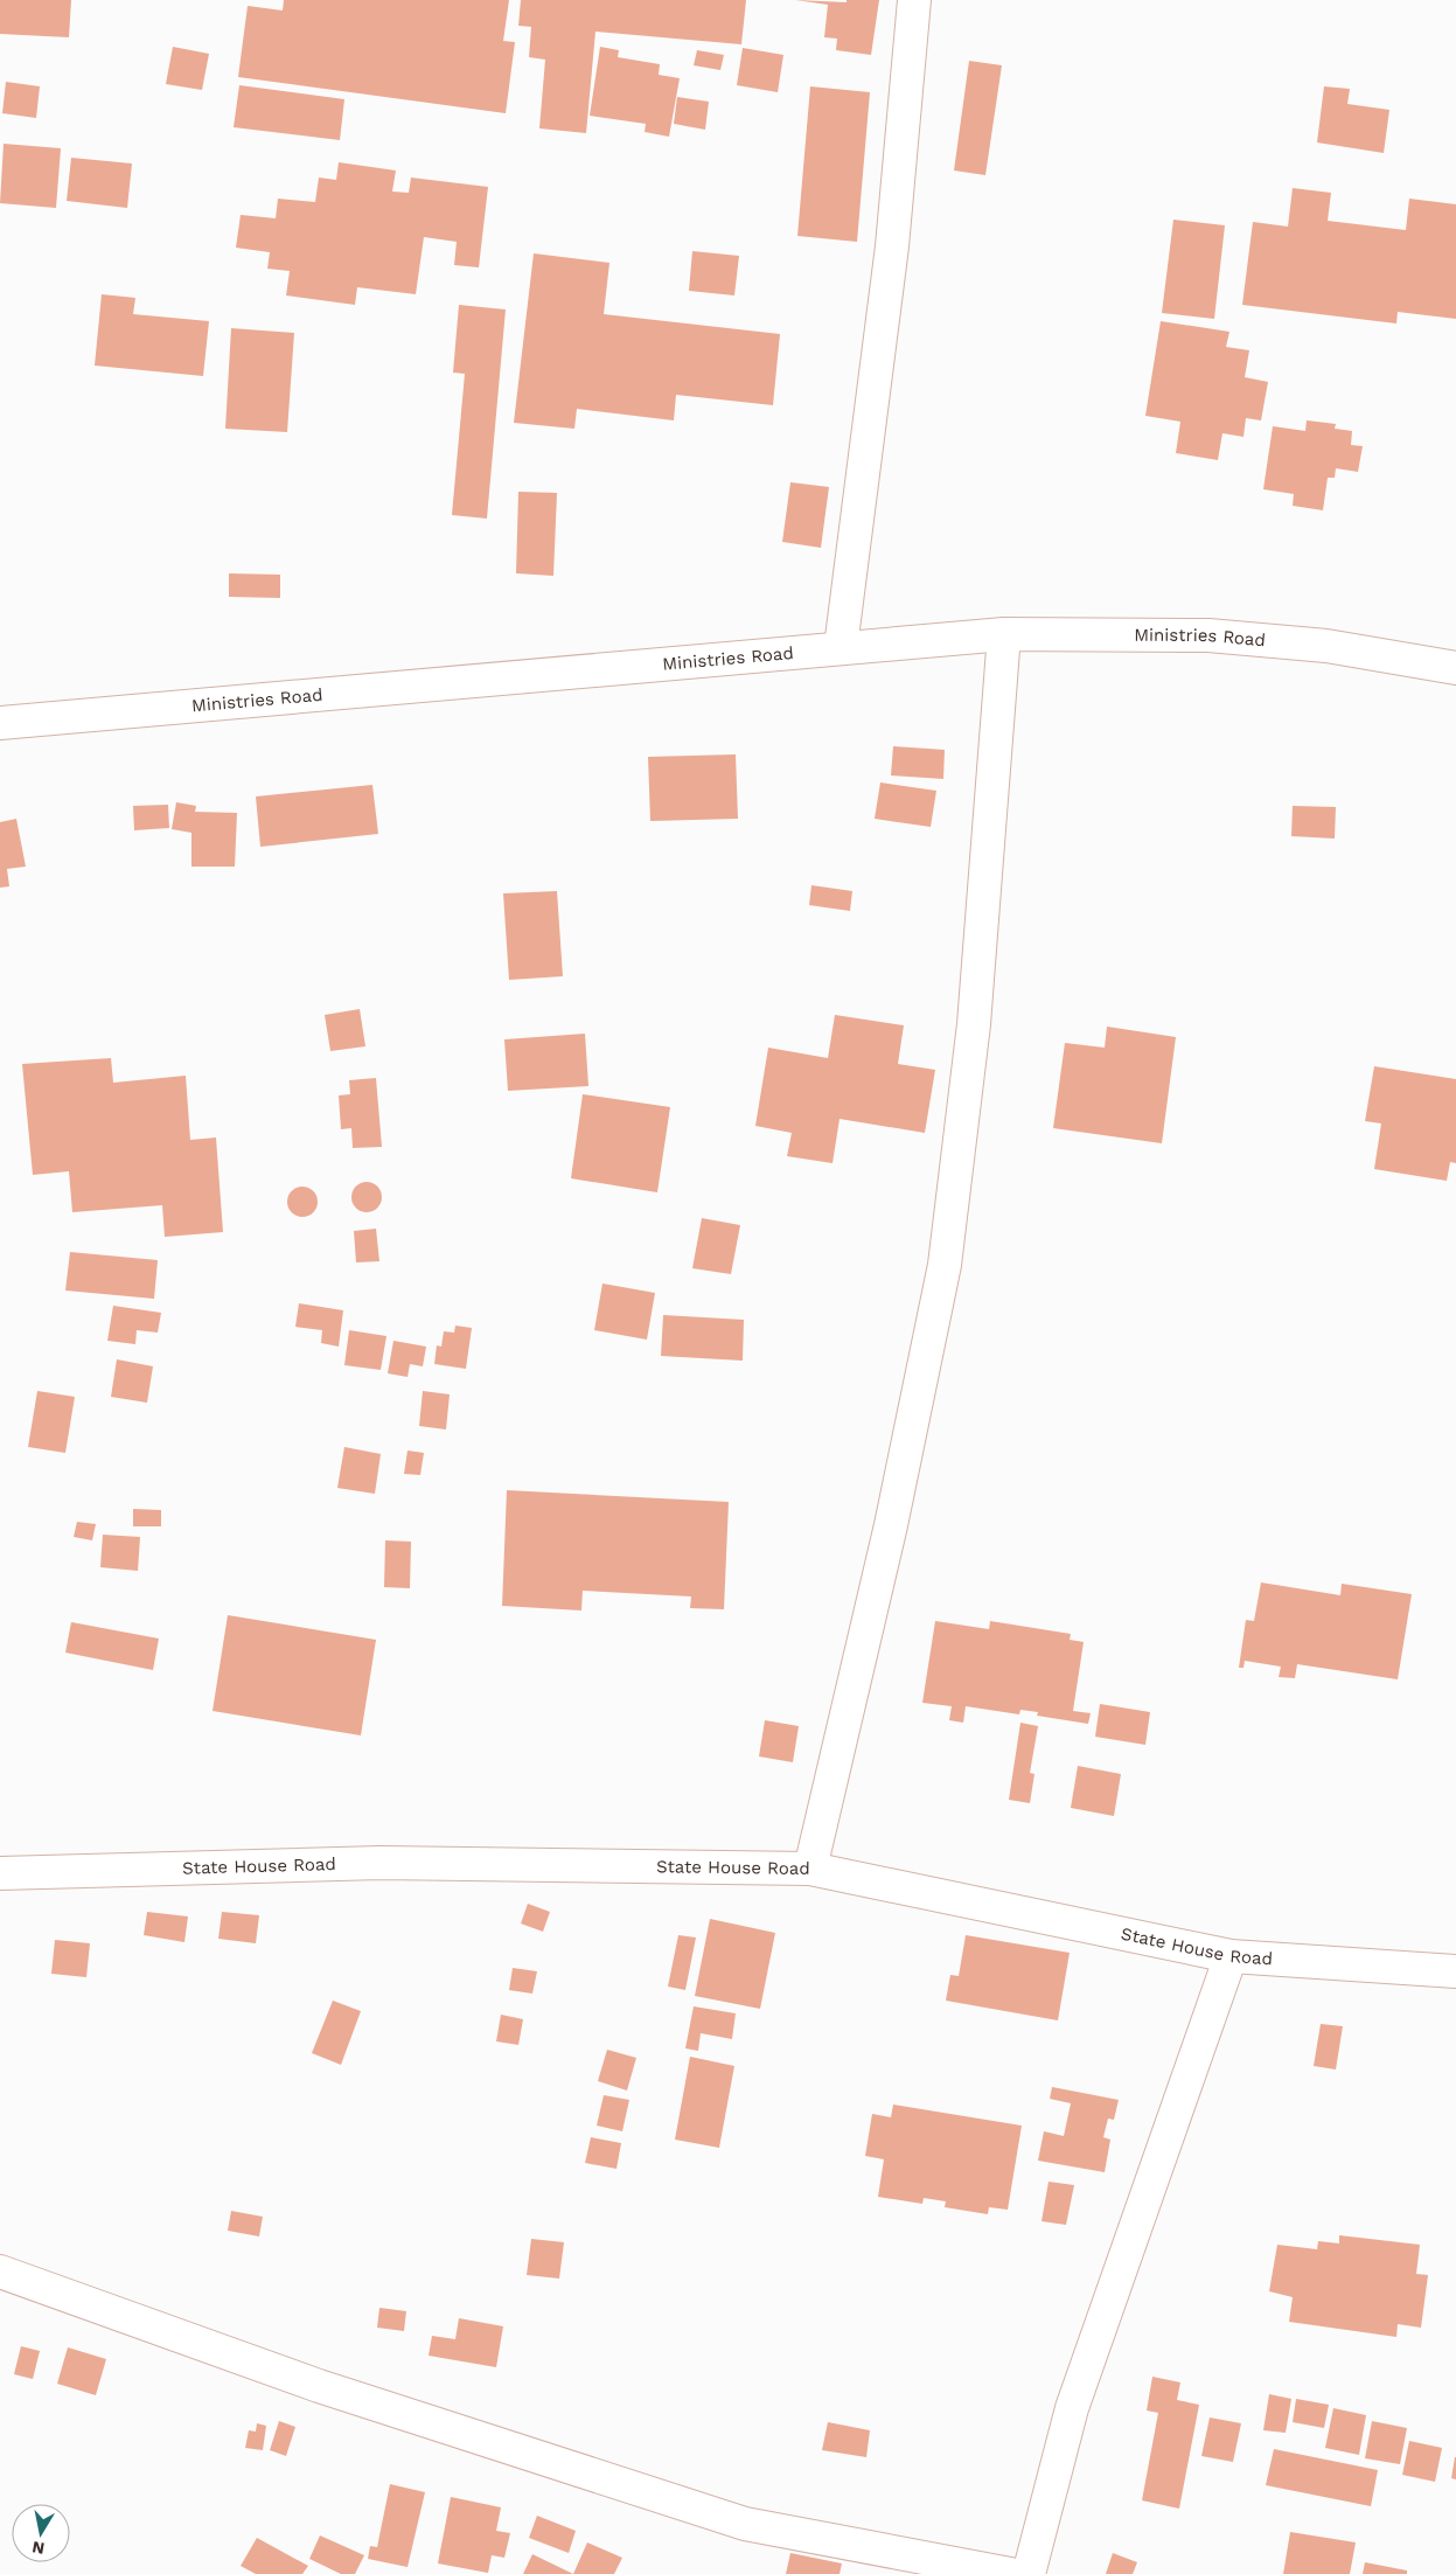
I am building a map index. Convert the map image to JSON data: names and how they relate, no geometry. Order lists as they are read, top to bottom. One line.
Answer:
{"streets":{"street":["Ministries Road","State House Road"]},"north":"bottom"}
